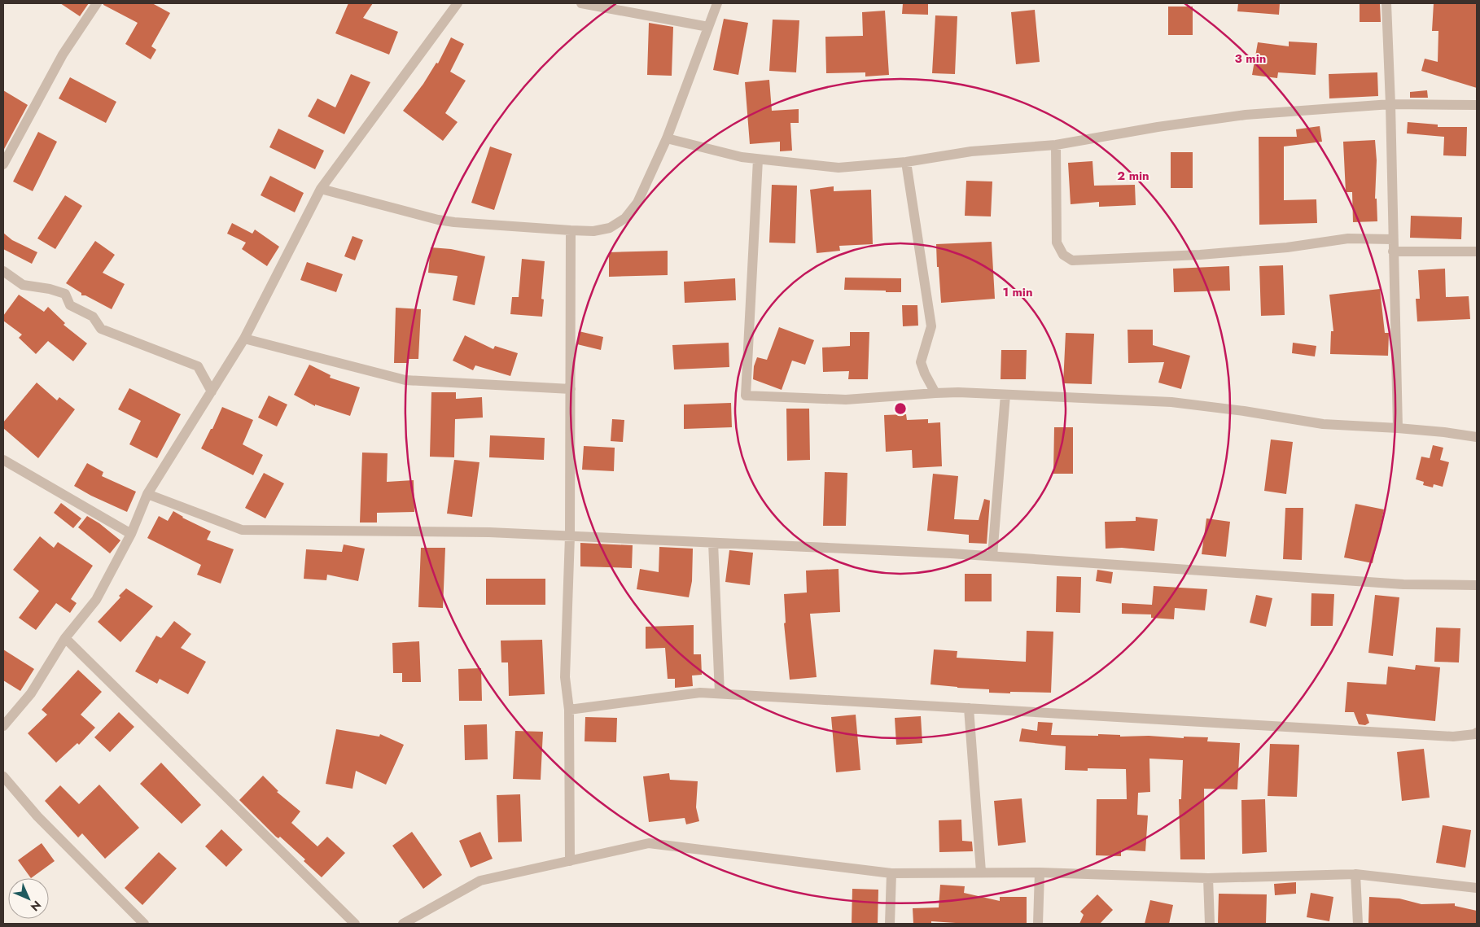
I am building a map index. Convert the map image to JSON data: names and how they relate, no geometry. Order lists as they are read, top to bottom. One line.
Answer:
{"north":"bottom right","rings":["3 min","2 min","1 min"]}
